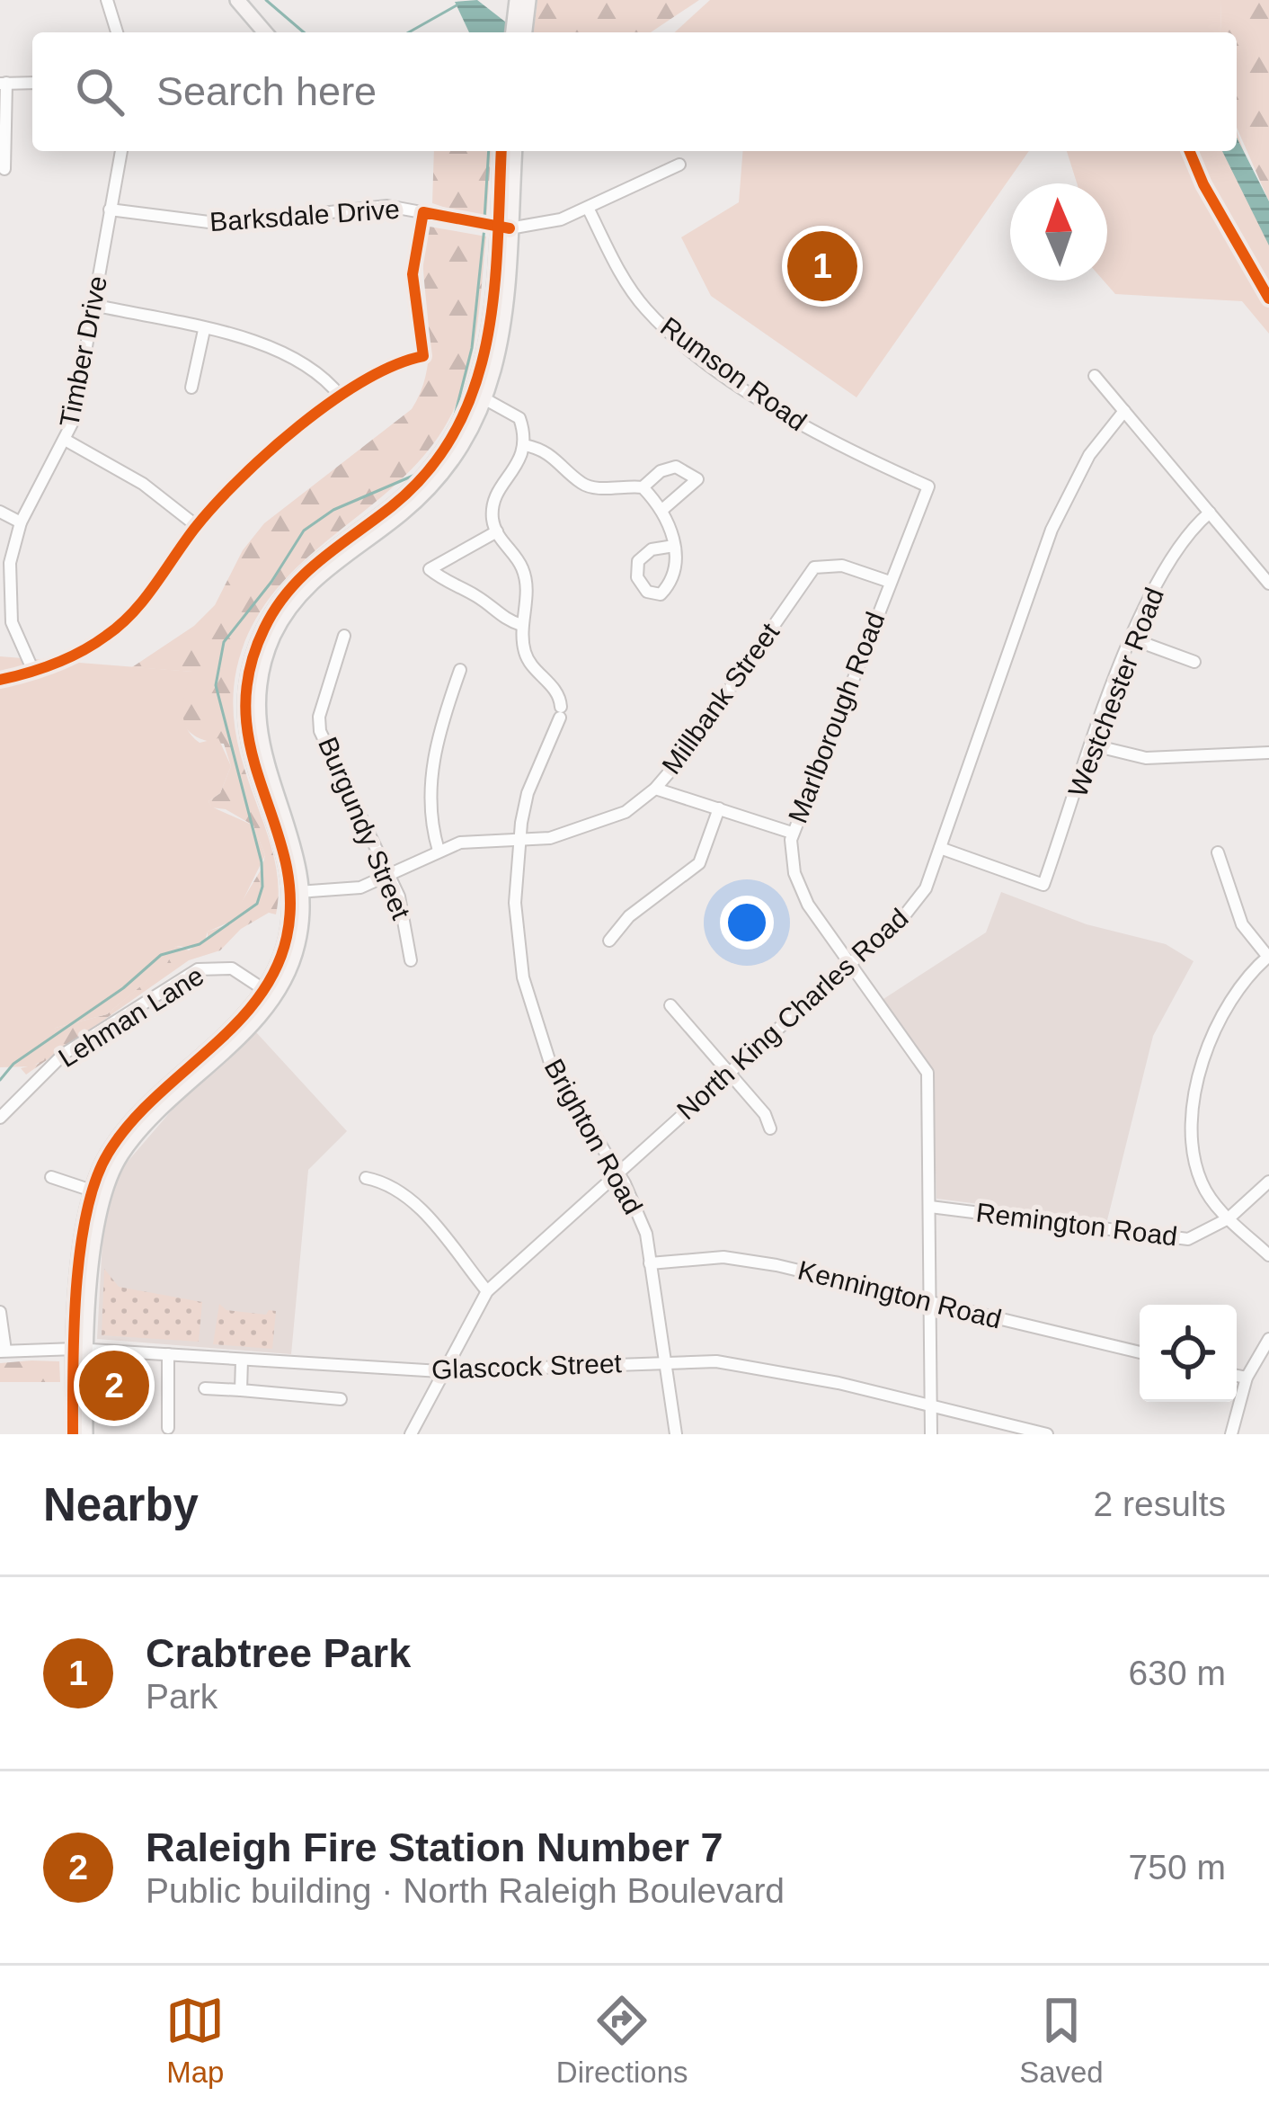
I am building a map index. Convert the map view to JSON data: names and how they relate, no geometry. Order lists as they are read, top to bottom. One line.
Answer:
{"streets":{"street":["Barksdale Drive","Timber Drive","Rumson Road","Westchester Road","Millbank Street","Marlborough Road","Burgundy Street","North King Charles Road","Lehman Lane","Brighton Road","Remington Road","Kennington Road","Glascock Street"]},"crossings":[["Barksdale Drive","Timber Drive"],["Barksdale Drive","Rumson Road"],["Rumson Road","Marlborough Road"],["Westchester Road","North King Charles Road"],["Millbank Street","Marlborough Road"],["Millbank Street","Burgundy Street"],["Millbank Street","Brighton Road"],["Marlborough Road","North King Charles Road"],["Marlborough Road","Remington Road"],["Marlborough Road","Kennington Road"],["Marlborough Road","Glascock Street"],["North King Charles Road","Brighton Road"],["North King Charles Road","Glascock Street"],["Brighton Road","Kennington Road"],["Brighton Road","Glascock Street"]],"north":"top","page":{"search":"Search here","pins":["1","2"],"heading":["Nearby","2 results"],"list":[{"mark":"1","name":"Crabtree Park","note":"Park","value":"630 m"},{"mark":"2","name":"Raleigh Fire Station Number 7","note":"Public building · North Raleigh Boulevard","value":"750 m"}],"nav":["Map","Directions","Saved"]}}
